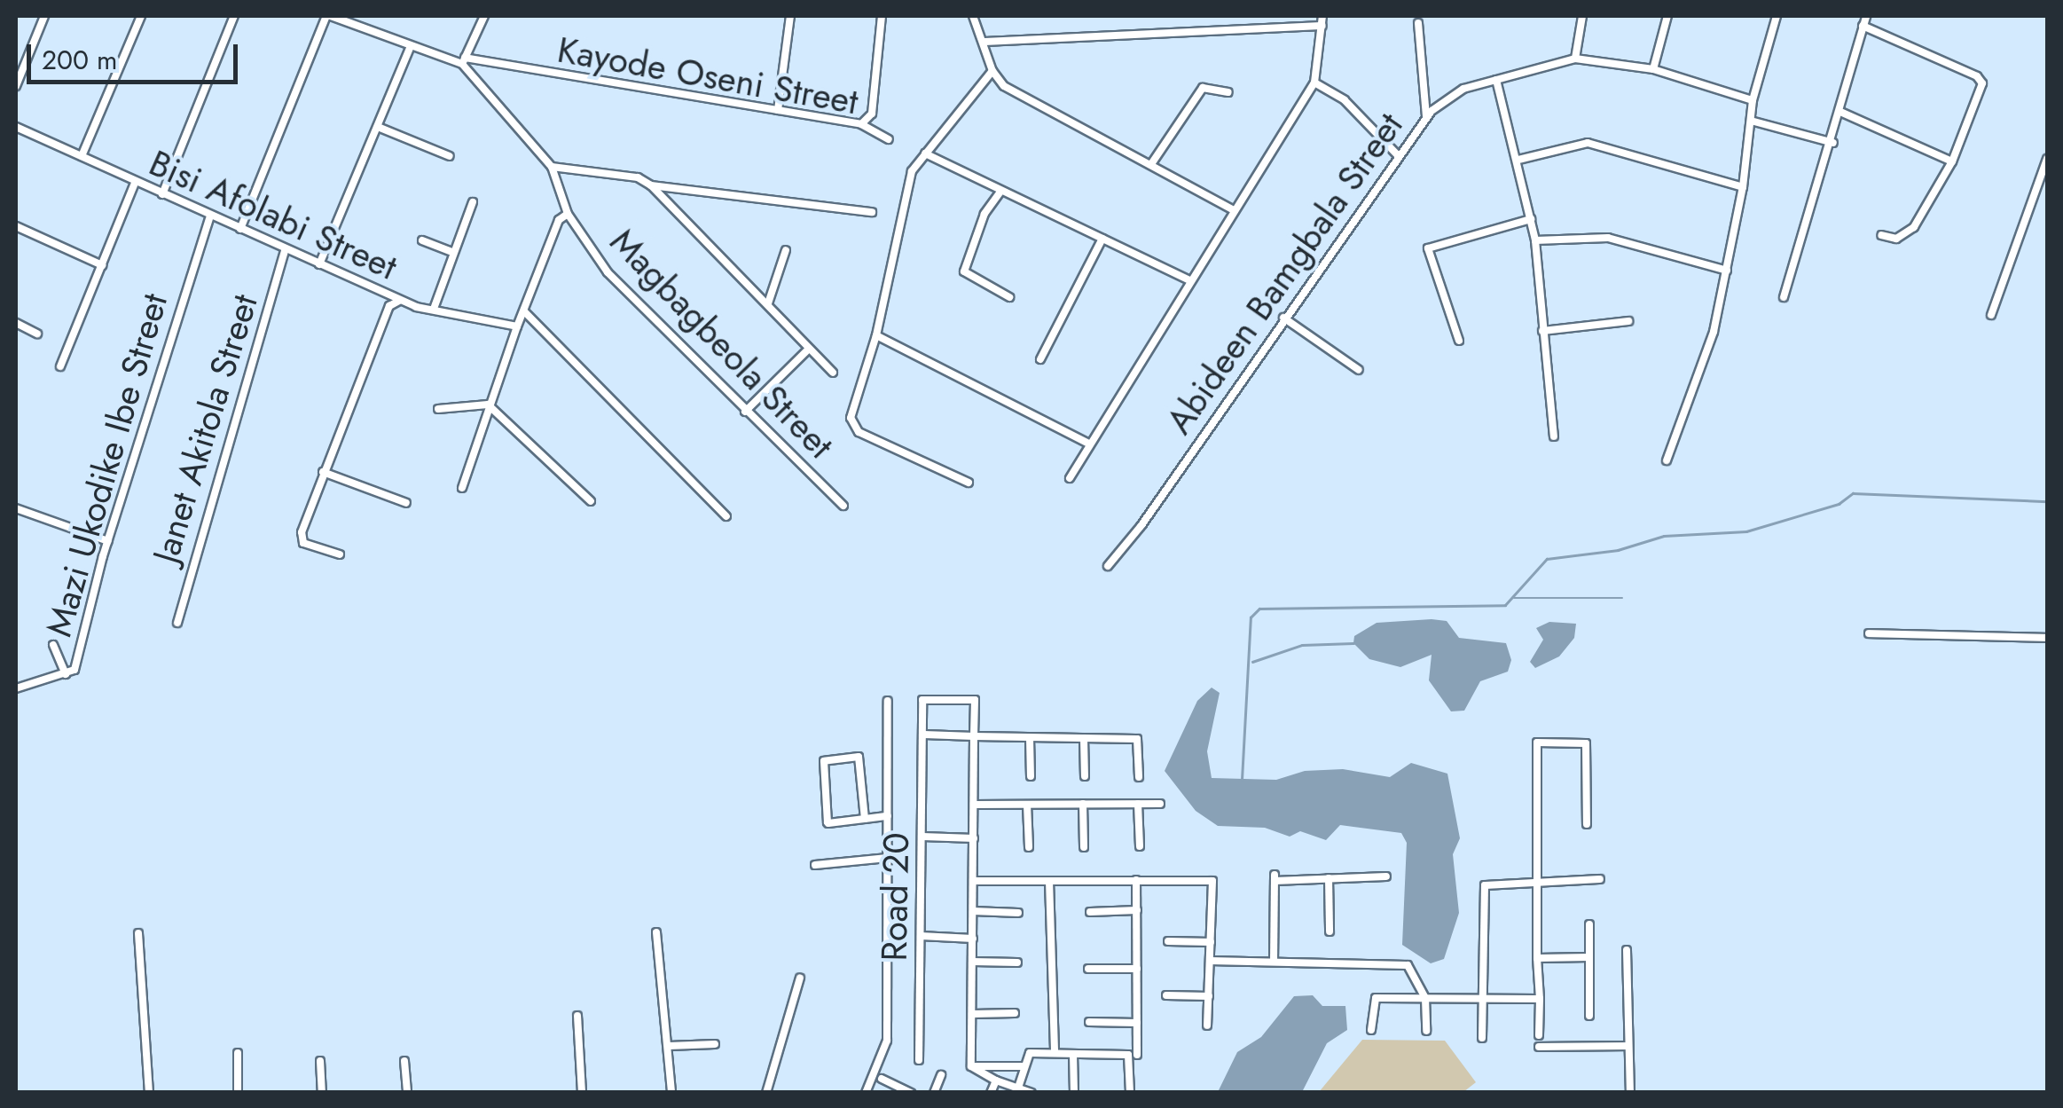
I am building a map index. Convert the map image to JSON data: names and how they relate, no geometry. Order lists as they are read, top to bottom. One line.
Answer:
{"streets":{"street":["Kayode Oseni Street","Bisi Afolabi Street","Abideen Bamgbala Street","Magbagbeola Street","Janet Akitola Street","Mazi Ukodike Ibe Street","Road 20"]},"crossings":[["Bisi Afolabi Street","Janet Akitola Street"],["Bisi Afolabi Street","Mazi Ukodike Ibe Street"]],"scale_bar":"200 m"}
